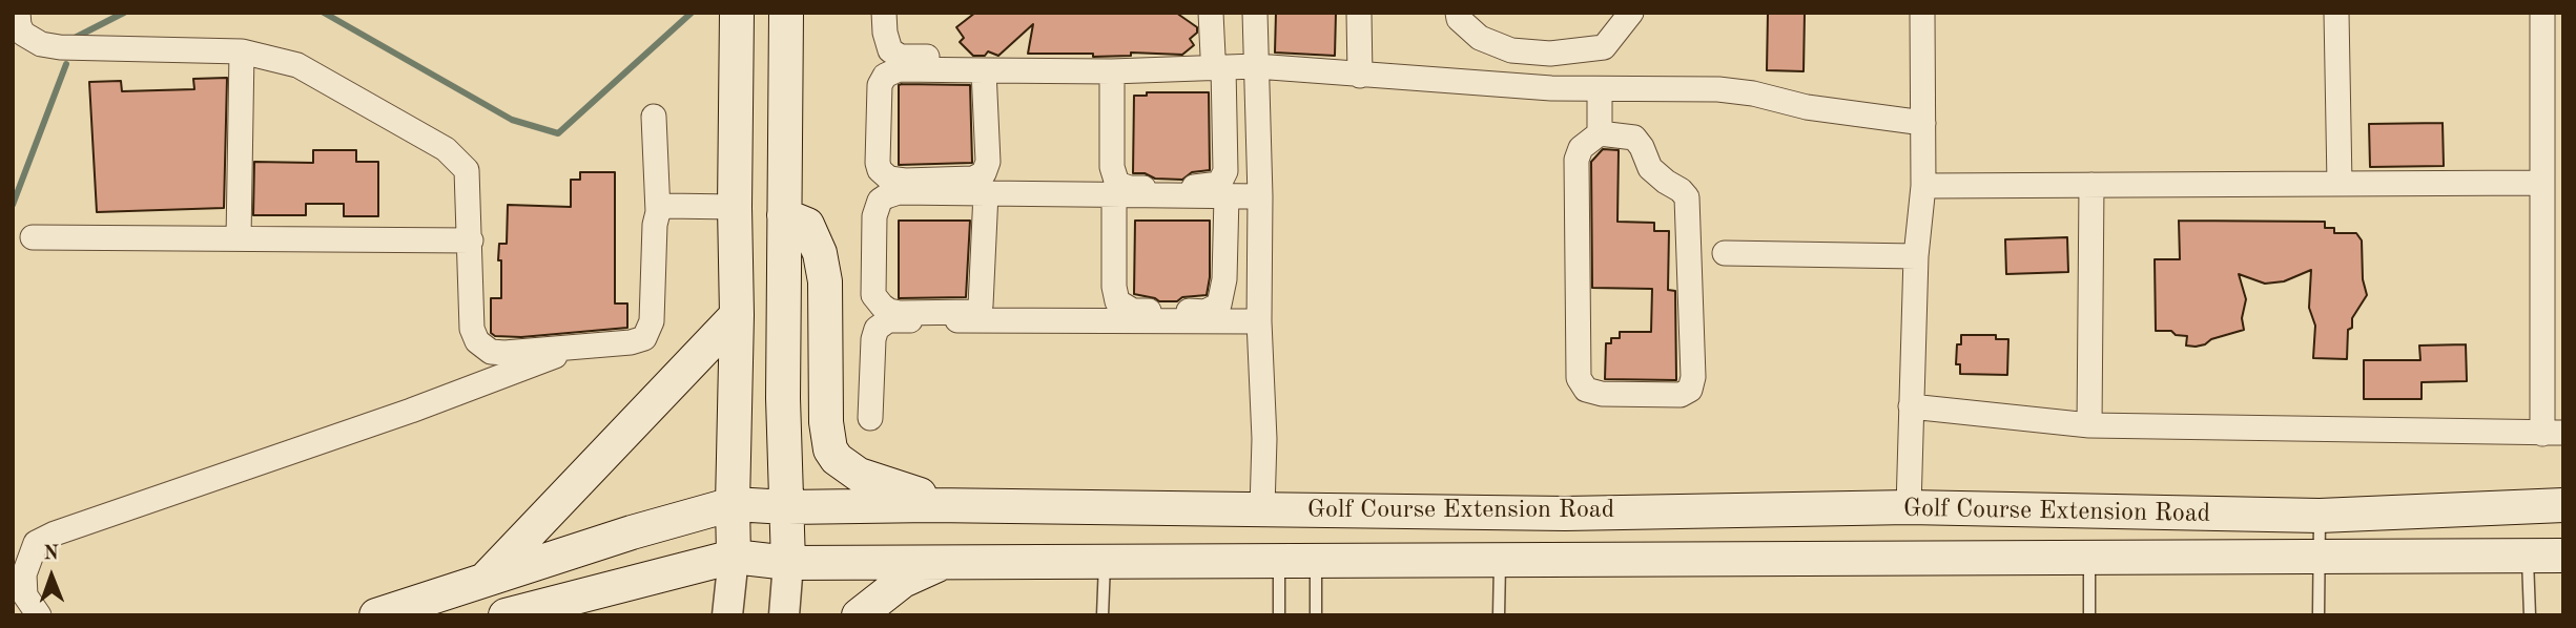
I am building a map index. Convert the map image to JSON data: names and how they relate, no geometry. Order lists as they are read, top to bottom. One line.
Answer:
{"streets":{"main road":["Golf Course Extension Road"]},"north":"top"}
